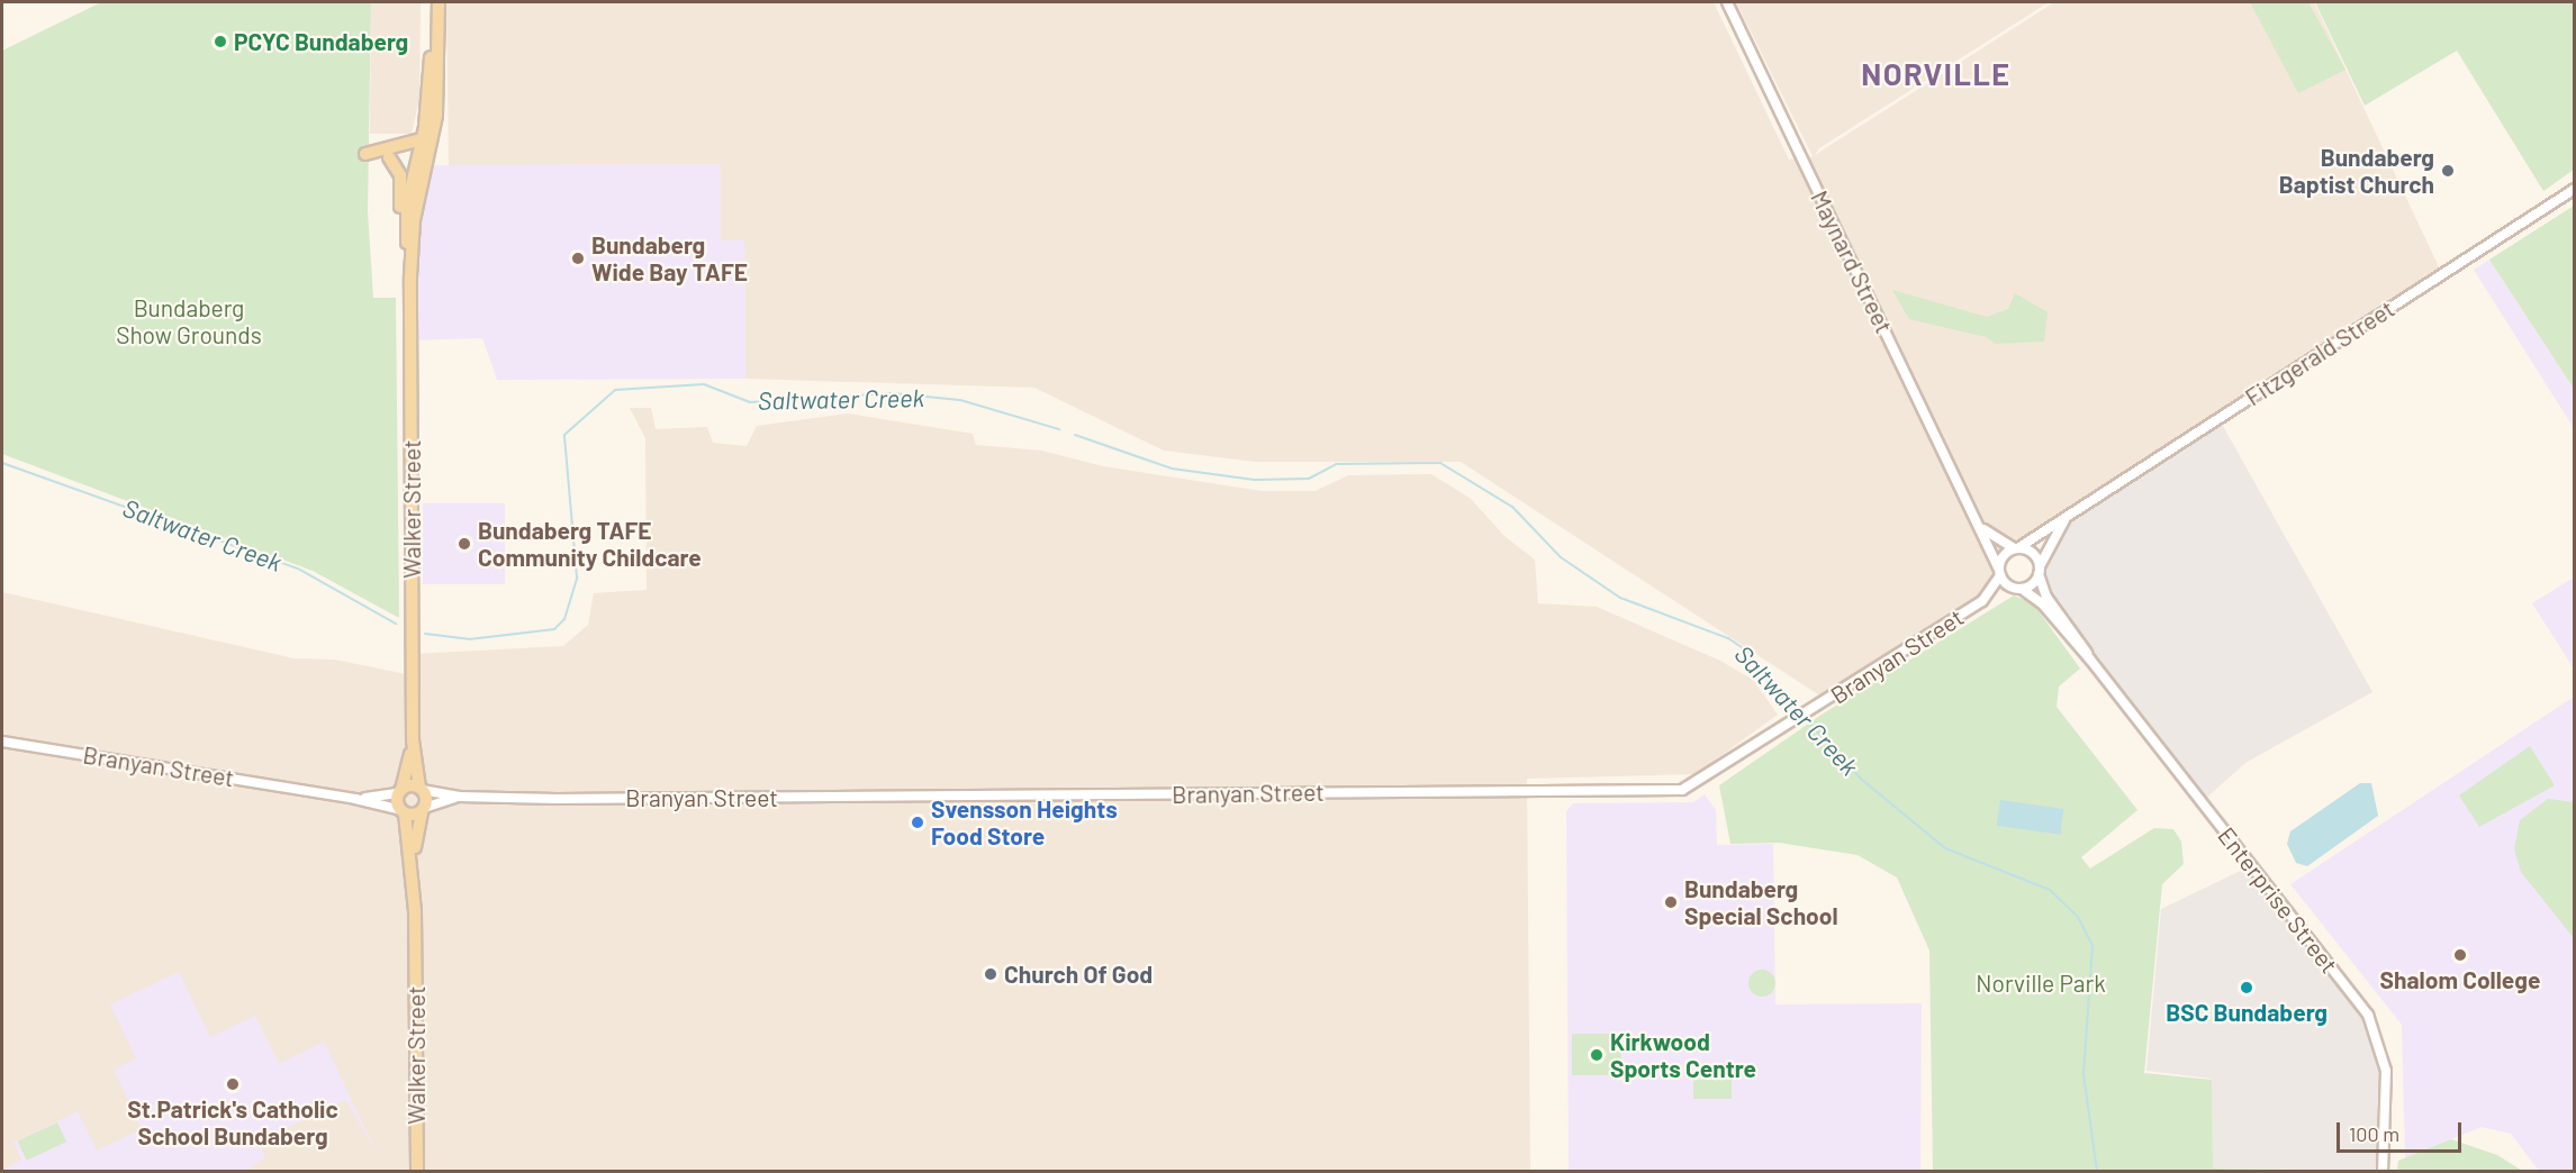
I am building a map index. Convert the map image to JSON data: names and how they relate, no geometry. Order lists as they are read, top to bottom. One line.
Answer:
{"streets":{"main road":["Walker Street"],"street":["Maynard Street","Fitzgerald Street","Branyan Street","Enterprise Street"]},"crossings":[["Maynard Street","Fitzgerald Street"],["Maynard Street","Branyan Street"],["Maynard Street","Enterprise Street"],["Fitzgerald Street","Branyan Street"],["Fitzgerald Street","Enterprise Street"],["Walker Street","Branyan Street"],["Branyan Street","Enterprise Street"]],"districts":["NORVILLE"],"water":["Saltwater Creek"],"parks":["Bundaberg Show Grounds","Norville Park"],"places":["PCYC Bundaberg","Bundaberg Baptist Church","Bundaberg Wide Bay TAFE","Bundaberg TAFE Community Childcare","Svensson Heights Food Store","Bundaberg Special School","Shalom College","Church Of God","BSC Bundaberg","Kirkwood Sports Centre","St.Patrick's Catholic School Bundaberg"],"scale_bar":"100 m"}
